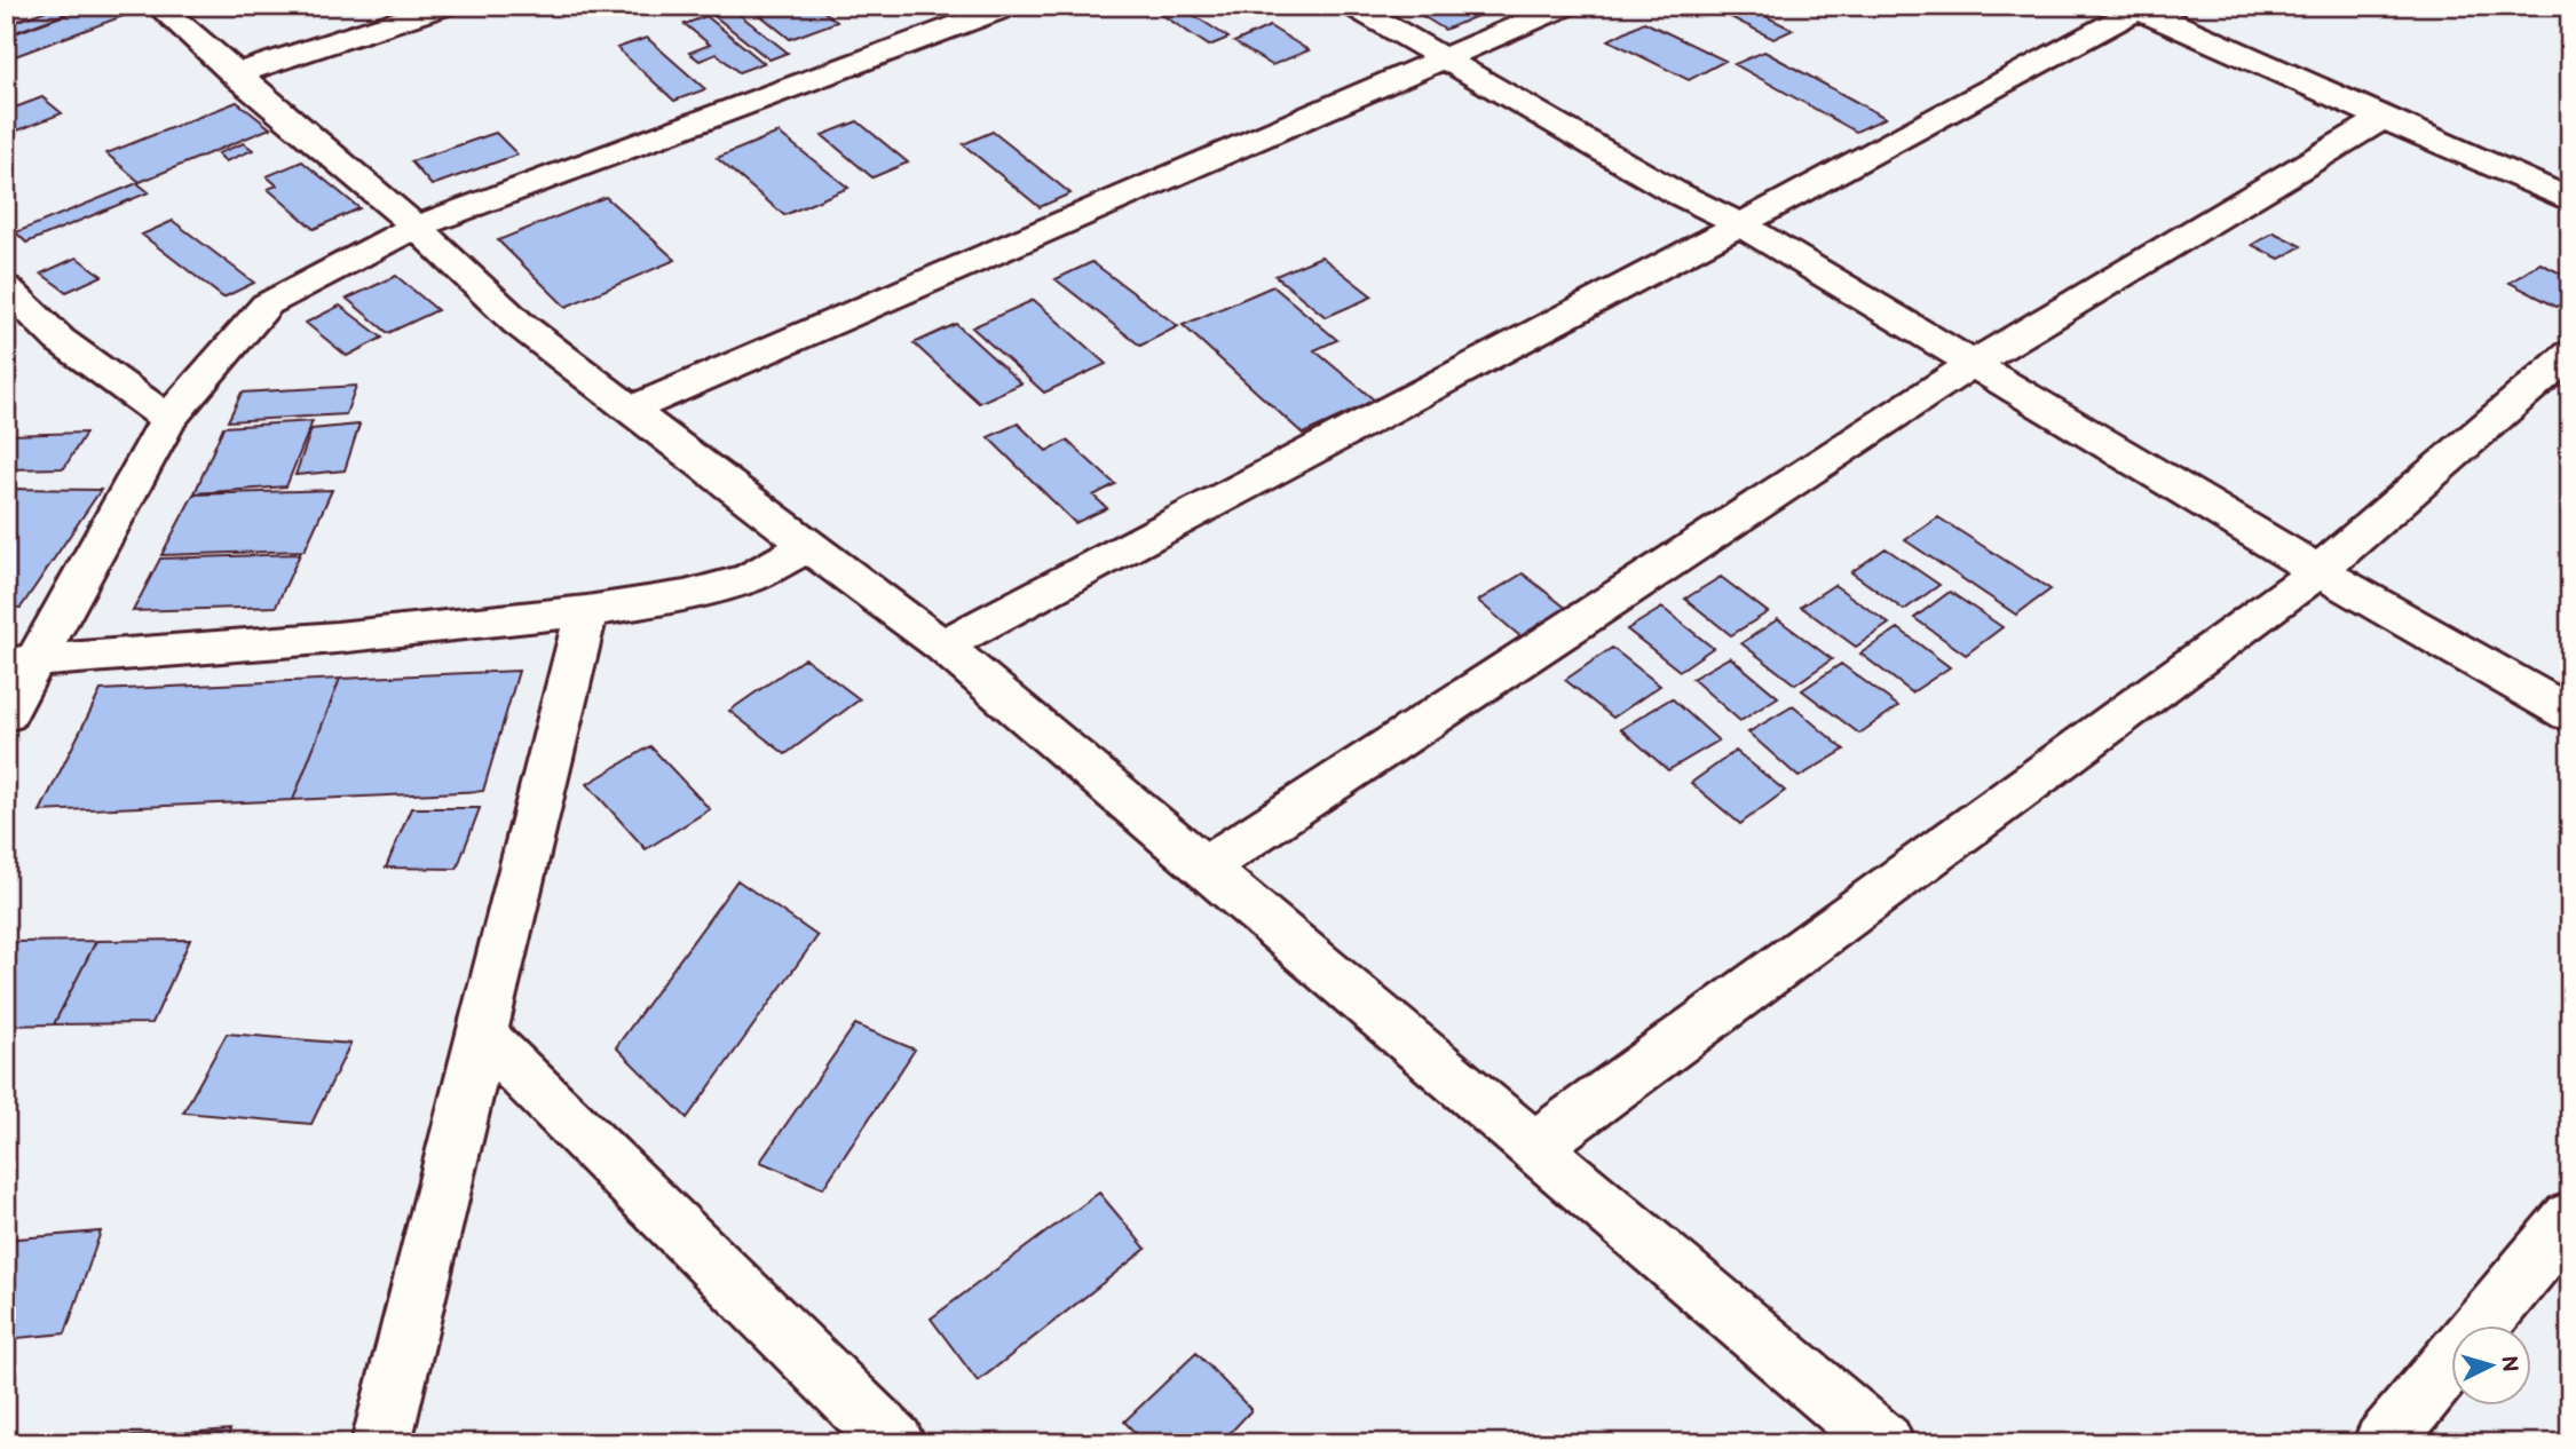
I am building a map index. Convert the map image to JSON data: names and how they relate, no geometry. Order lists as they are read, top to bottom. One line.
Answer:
{"north":"right"}
